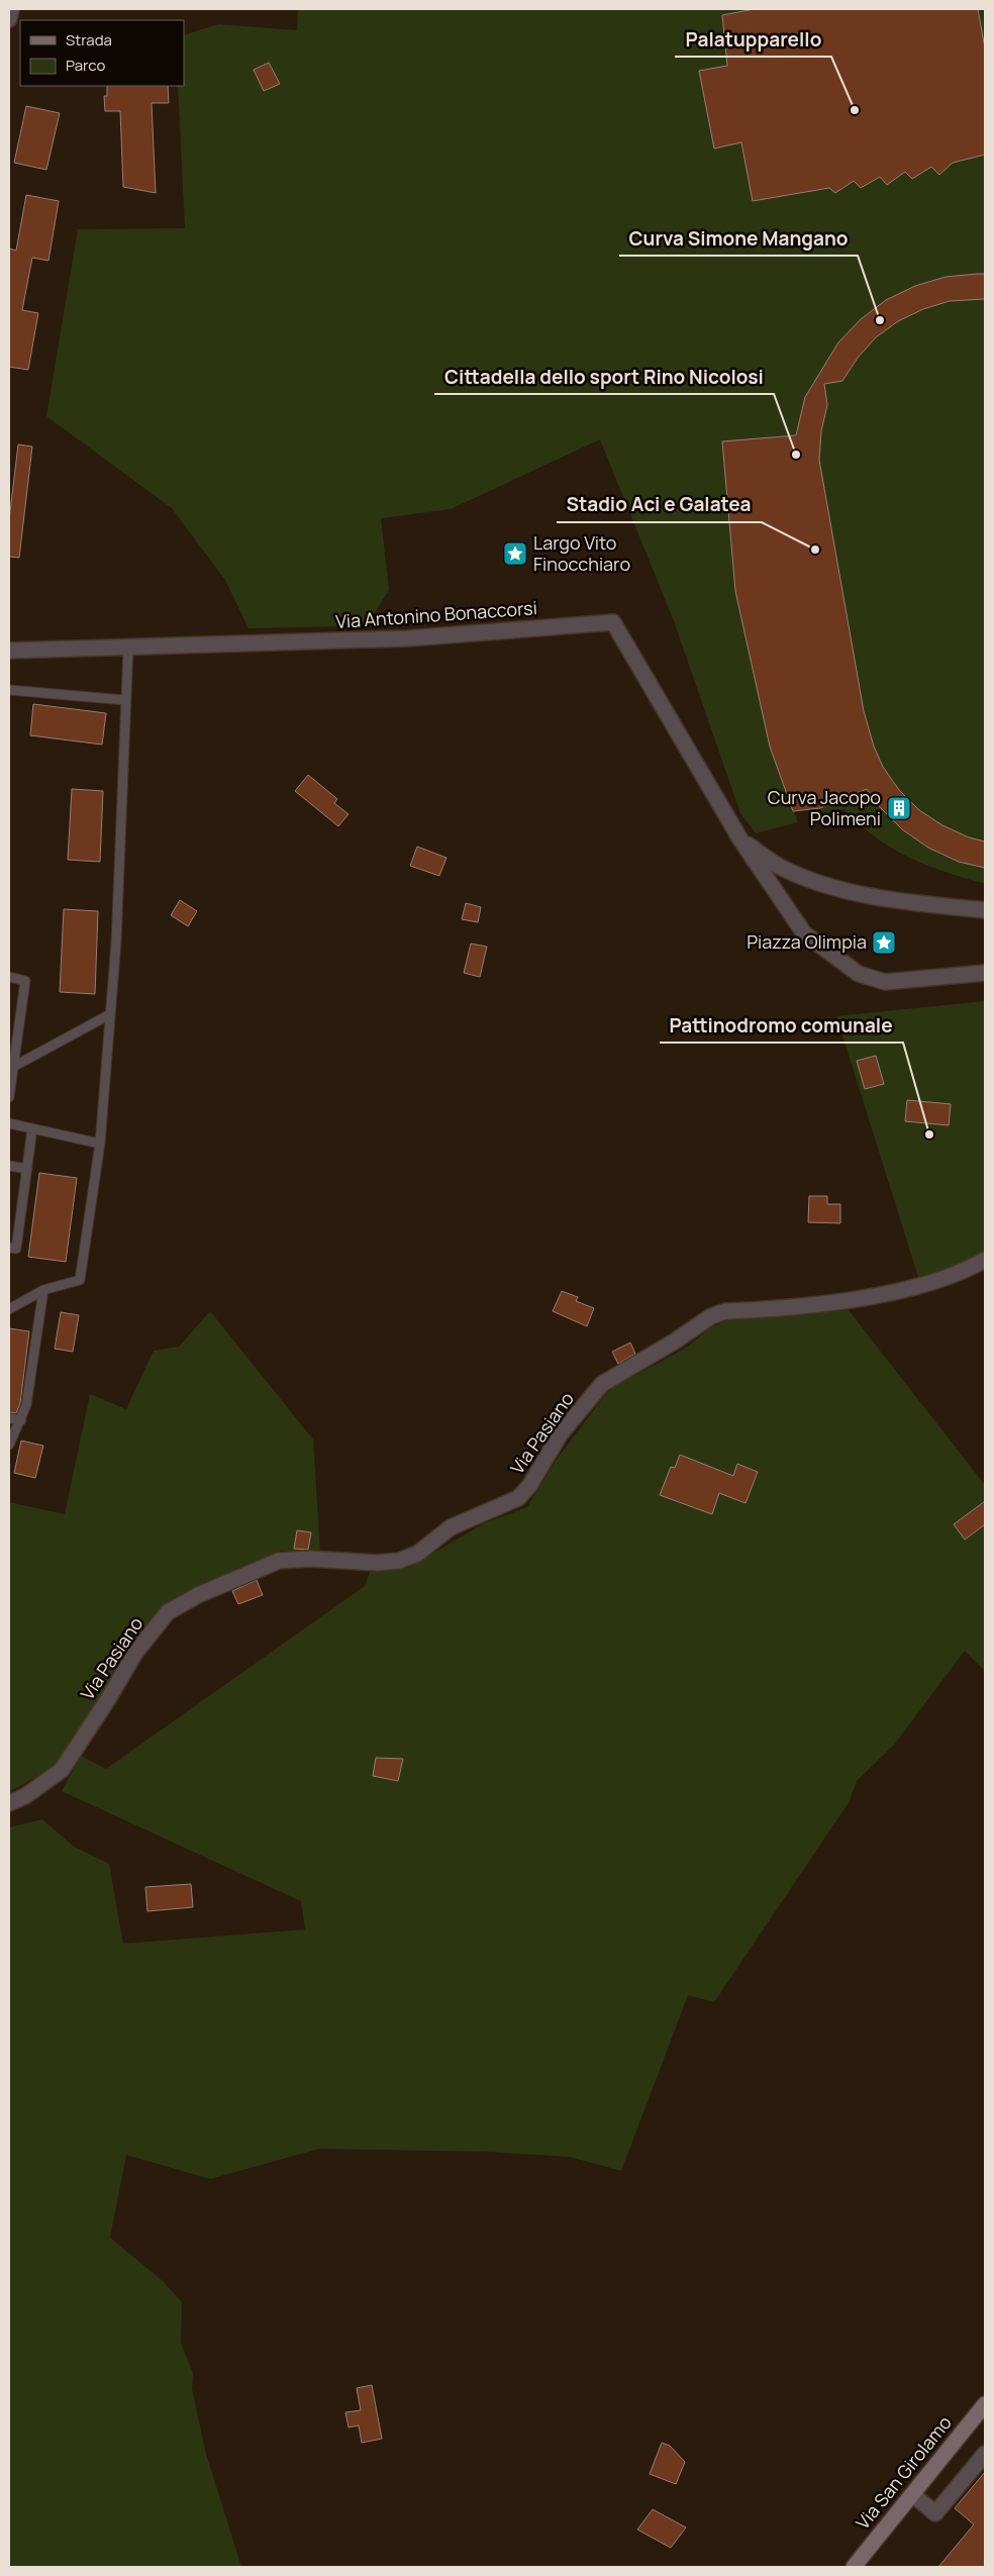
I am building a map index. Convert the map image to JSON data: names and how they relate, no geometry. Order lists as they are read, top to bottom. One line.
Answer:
{"streets":{"street":["Via Antonino Bonaccorsi","Via Pasiano","Via San Girolamo"]},"places":{"other":["Palatupparello","Curva Simone Mangano","Cittadella dello sport Rino Nicolosi","Stadio Aci e Galatea","Pattinodromo comunale"],"place":["Largo Vito Finocchiaro","Piazza Olimpia"],"building":["Curva Jacopo Polimeni"]},"legend":["Strada","Parco"]}
